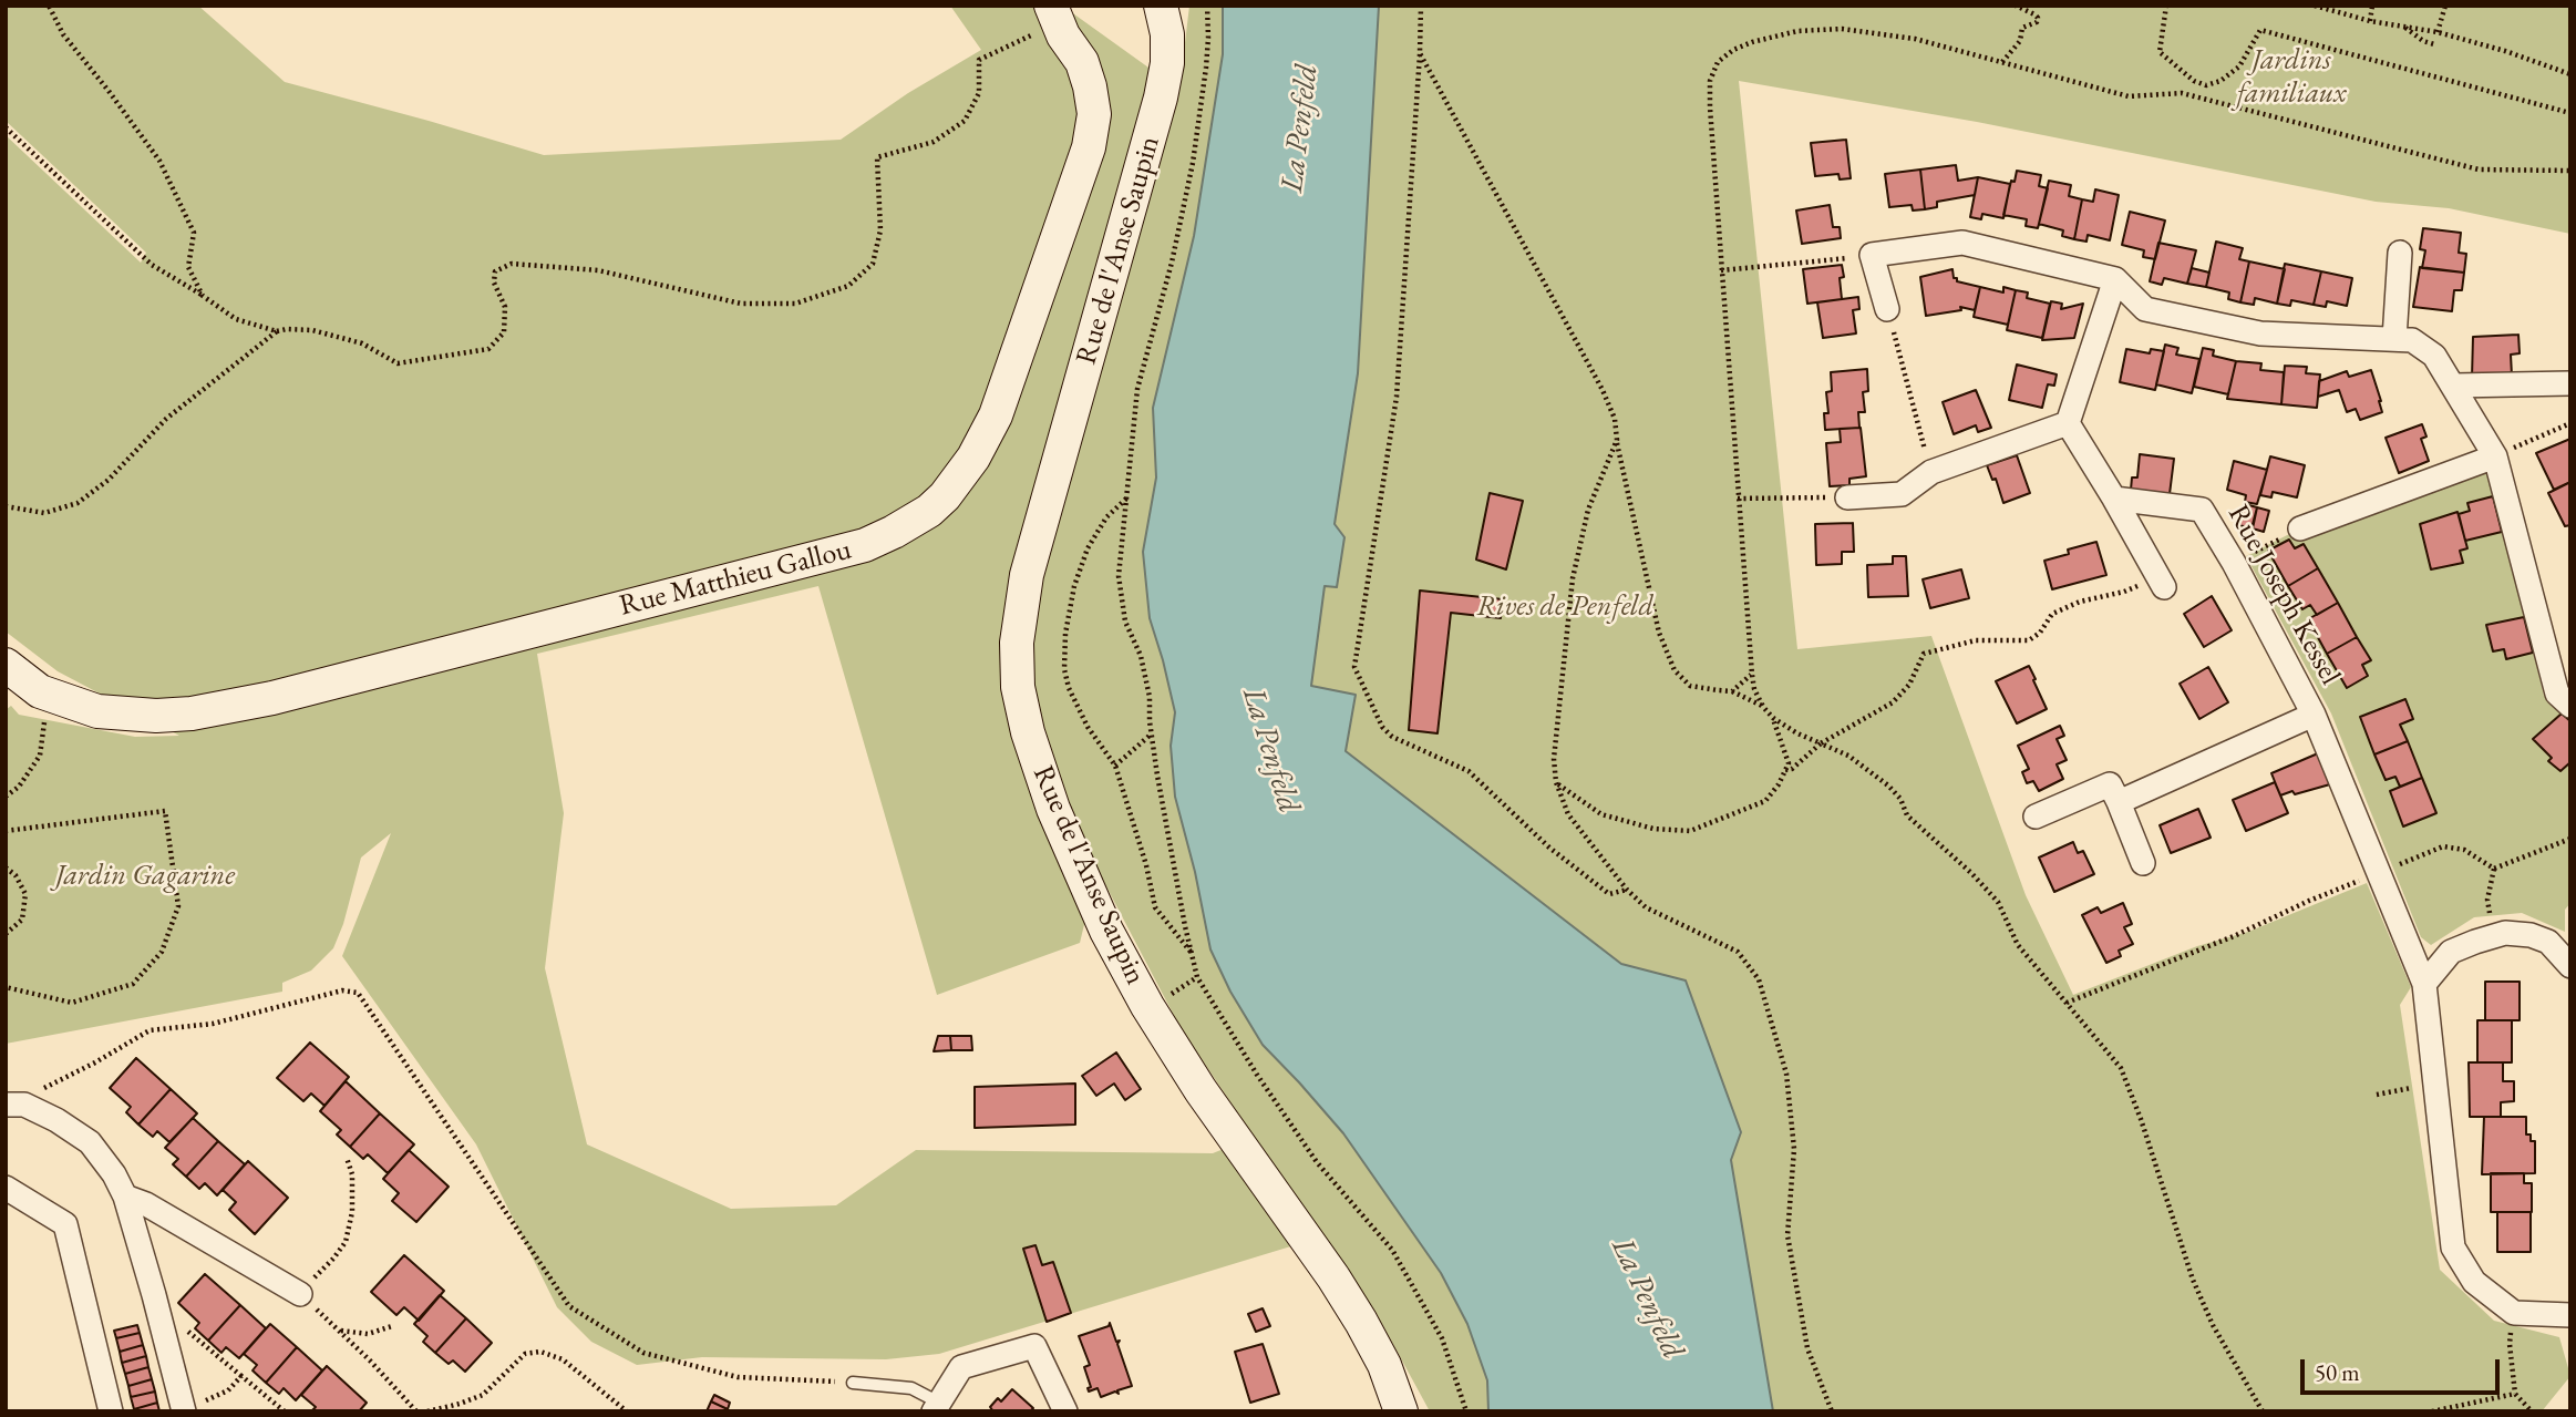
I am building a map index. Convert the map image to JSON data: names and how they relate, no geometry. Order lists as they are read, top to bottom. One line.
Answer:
{"streets":{"street":["Rue de l'Anse Saupin","Rue Matthieu Gallou","Rue Joseph Kessel"]},"water":["La Penfeld"],"parks":["Jardins familiaux","Rives de Penfeld","Jardin Gagarine"],"scale_bar":"50 m"}
